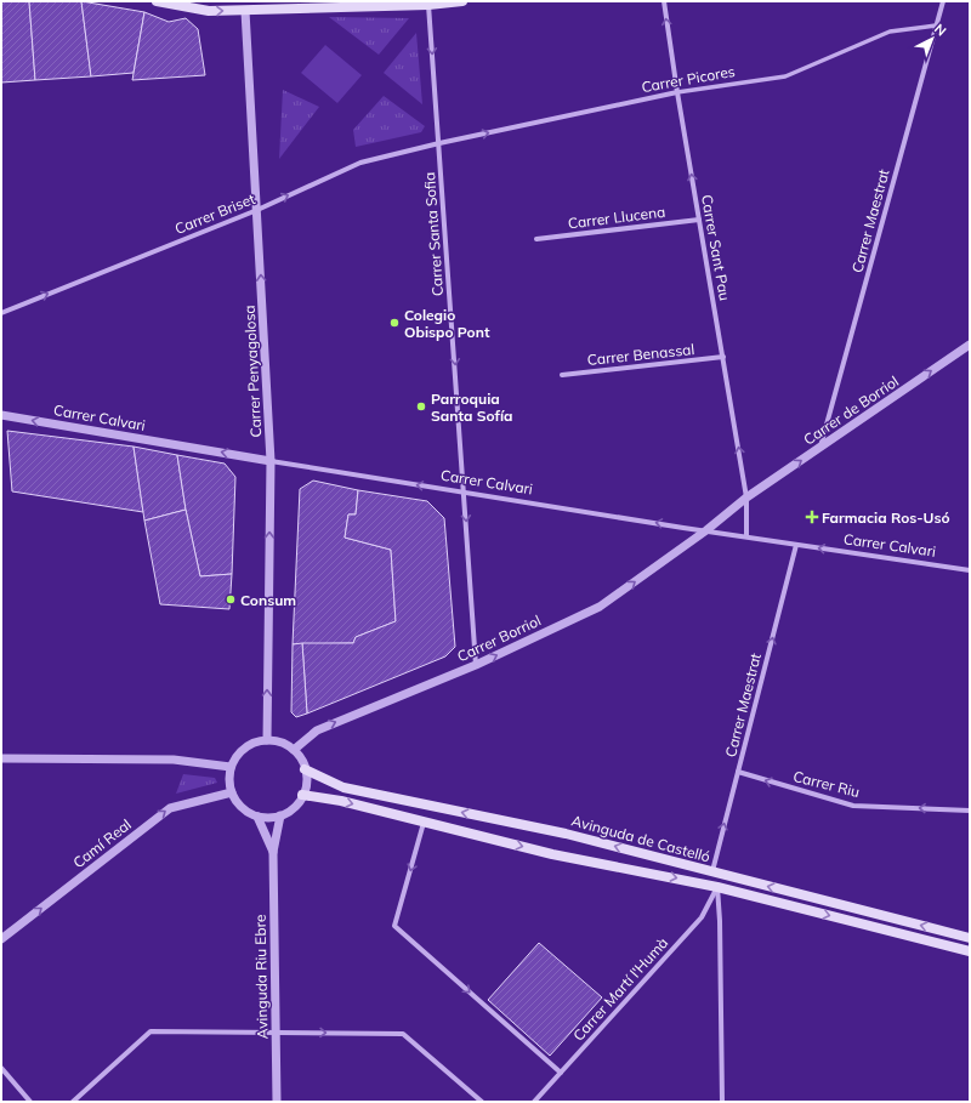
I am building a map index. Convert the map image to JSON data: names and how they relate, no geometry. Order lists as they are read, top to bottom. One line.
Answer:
{"streets":{"main road":["Avinguda de Castelló"],"street":["Carrer Picores","Carrer Briset","Carrer Llucena","Carrer Maestrat","Carrer Santa Sofia","Carrer Sant Pau","Carrer Benassal","Carrer Penyagolosa","Carrer de Borriol","Carrer Calvari","Carrer Borriol","Carrer Riu","Camí Real","Avinguda Riu Ebre","Carrer Martí l'Humà"]},"crossings":[["Carrer Picores","Carrer Briset"],["Carrer Picores","Carrer Maestrat"],["Carrer Picores","Carrer Santa Sofia"],["Carrer Picores","Carrer Sant Pau"],["Carrer Briset","Carrer Santa Sofia"],["Carrer Briset","Carrer Penyagolosa"],["Carrer Llucena","Carrer Sant Pau"],["Carrer Maestrat","Carrer de Borriol"],["Carrer Maestrat","Carrer Calvari"],["Carrer Maestrat","Carrer Riu"],["Carrer Maestrat","Avinguda de Castelló"],["Carrer Santa Sofia","Carrer Calvari"],["Carrer Santa Sofia","Carrer Borriol"],["Carrer Sant Pau","Carrer Benassal"],["Carrer Sant Pau","Carrer de Borriol"],["Carrer Penyagolosa","Carrer Calvari"],["Carrer Penyagolosa","Carrer Borriol"],["Carrer Penyagolosa","Avinguda de Castelló"],["Carrer Penyagolosa","Camí Real"],["Carrer Penyagolosa","Avinguda Riu Ebre"],["Carrer de Borriol","Carrer Calvari"],["Carrer de Borriol","Carrer Borriol"],["Carrer Calvari","Carrer Borriol"],["Carrer Borriol","Avinguda de Castelló"],["Carrer Borriol","Camí Real"],["Carrer Borriol","Avinguda Riu Ebre"],["Avinguda de Castelló","Camí Real"],["Avinguda de Castelló","Avinguda Riu Ebre"],["Avinguda de Castelló","Carrer Martí l'Humà"],["Camí Real","Avinguda Riu Ebre"]],"one_way":["Carrer Picores","Carrer Briset","Carrer Maestrat","Carrer Santa Sofia","Carrer Sant Pau","Carrer Penyagolosa","Carrer de Borriol","Carrer Calvari","Carrer Borriol","Carrer Riu","Camí Real"],"places":{"other":["Colegio Obispo Pont","Parroquia Santa Sofía","Consum"],"health":["Farmacia Ros-Usó"]},"north":"top right"}
